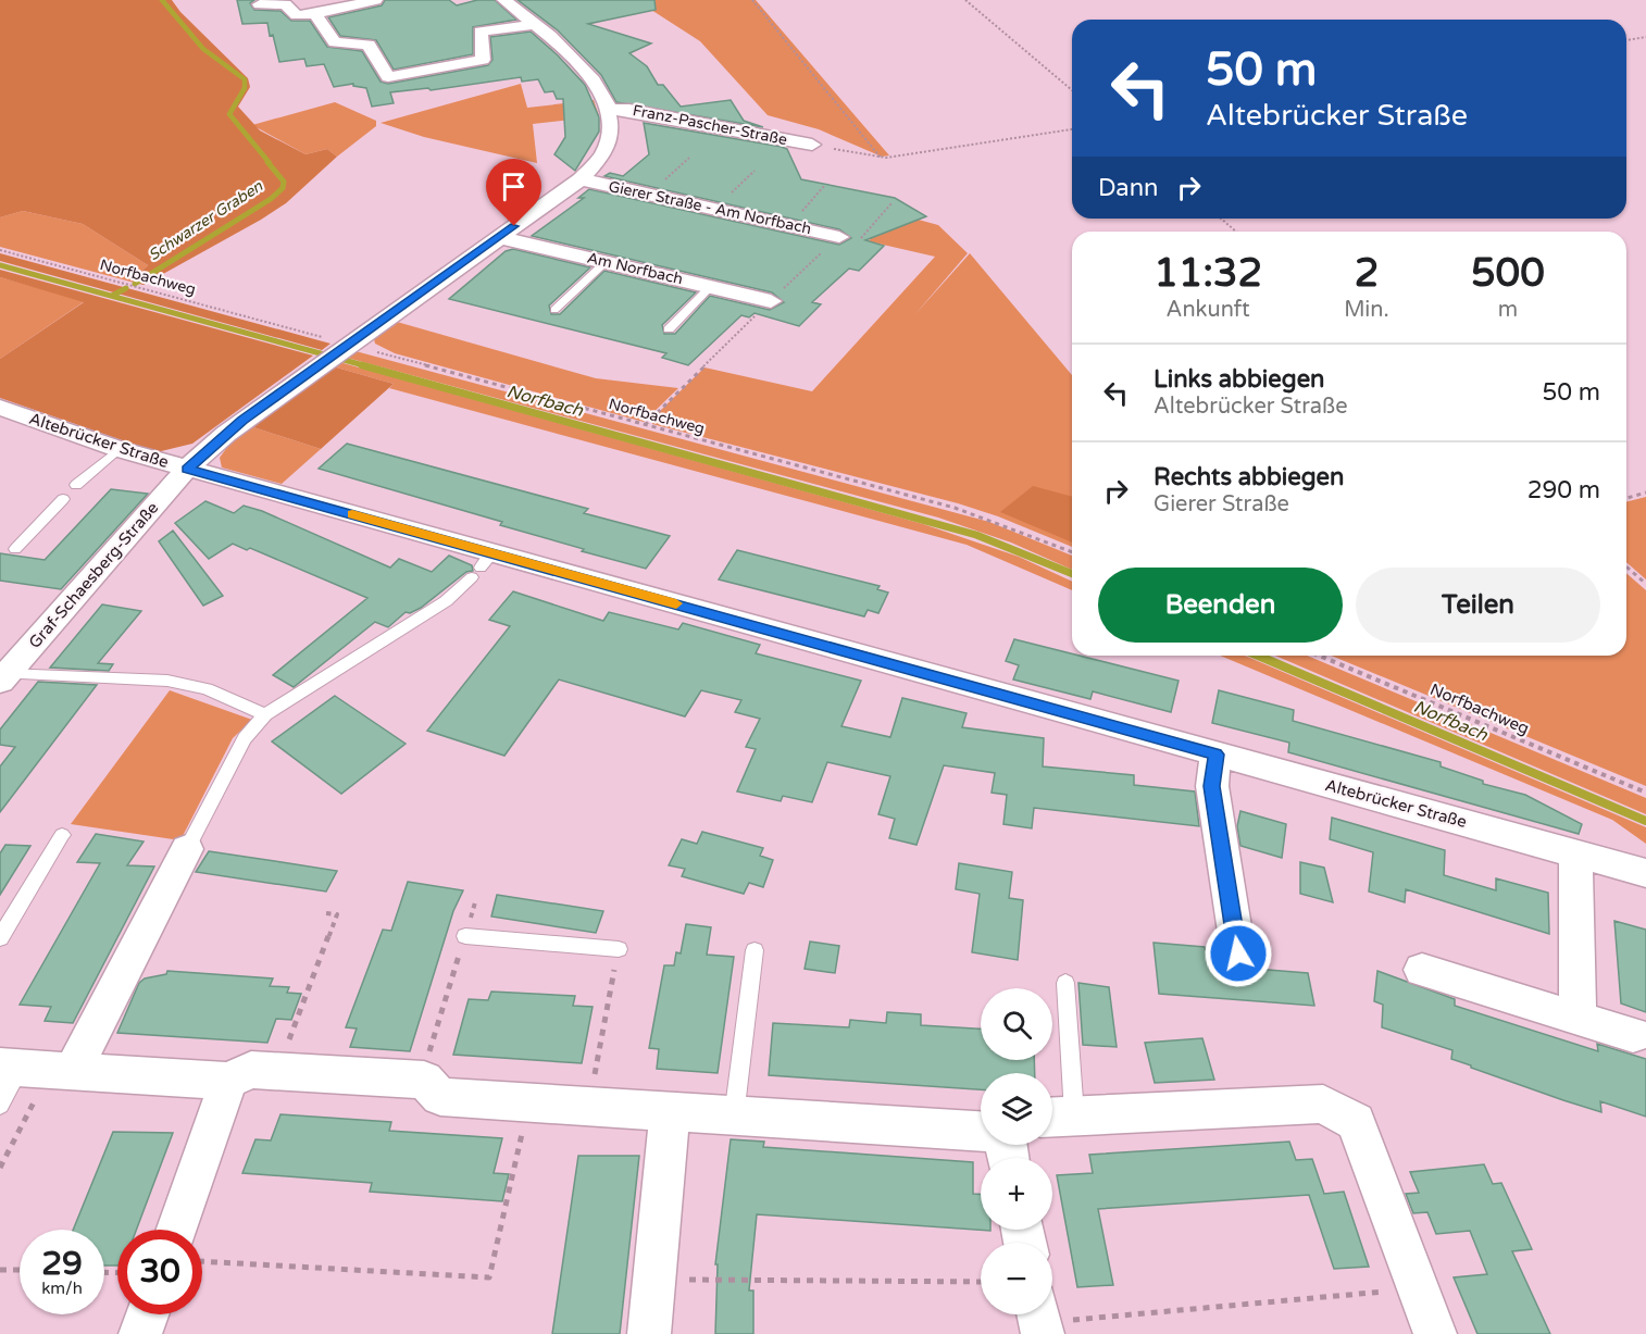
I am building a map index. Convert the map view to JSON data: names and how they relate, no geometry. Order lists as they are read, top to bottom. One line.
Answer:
{"streets":{"street":["Franz-Pascher-Straße","Gierer Straße - Am Norfbach","Am Norfbach","Altebrücker Straße","Graf-Schaesberg-Straße"],"path":["Norfbachweg"]},"crossings":[["Franz-Pascher-Straße","Graf-Schaesberg-Straße"],["Gierer Straße - Am Norfbach","Graf-Schaesberg-Straße"],["Am Norfbach","Graf-Schaesberg-Straße"],["Norfbachweg","Graf-Schaesberg-Straße"],["Altebrücker Straße","Graf-Schaesberg-Straße"]],"water":["Schwarzer Graben","Norfbach"],"page":{"turn":["50 m","Altebrücker Straße"],"then":"Dann","eta":["11:32","Ankunft","2","Min.","500","m"],"list":[{"name":"Links abbiegen","note":"Altebrücker Straße","value":"50 m"},{"name":"Rechts abbiegen","note":"Gierer Straße","value":"290 m"}],"buttons":["Beenden","Teilen"],"map_buttons":["+","−"],"speed":"29 km/h","limit":"30"}}
